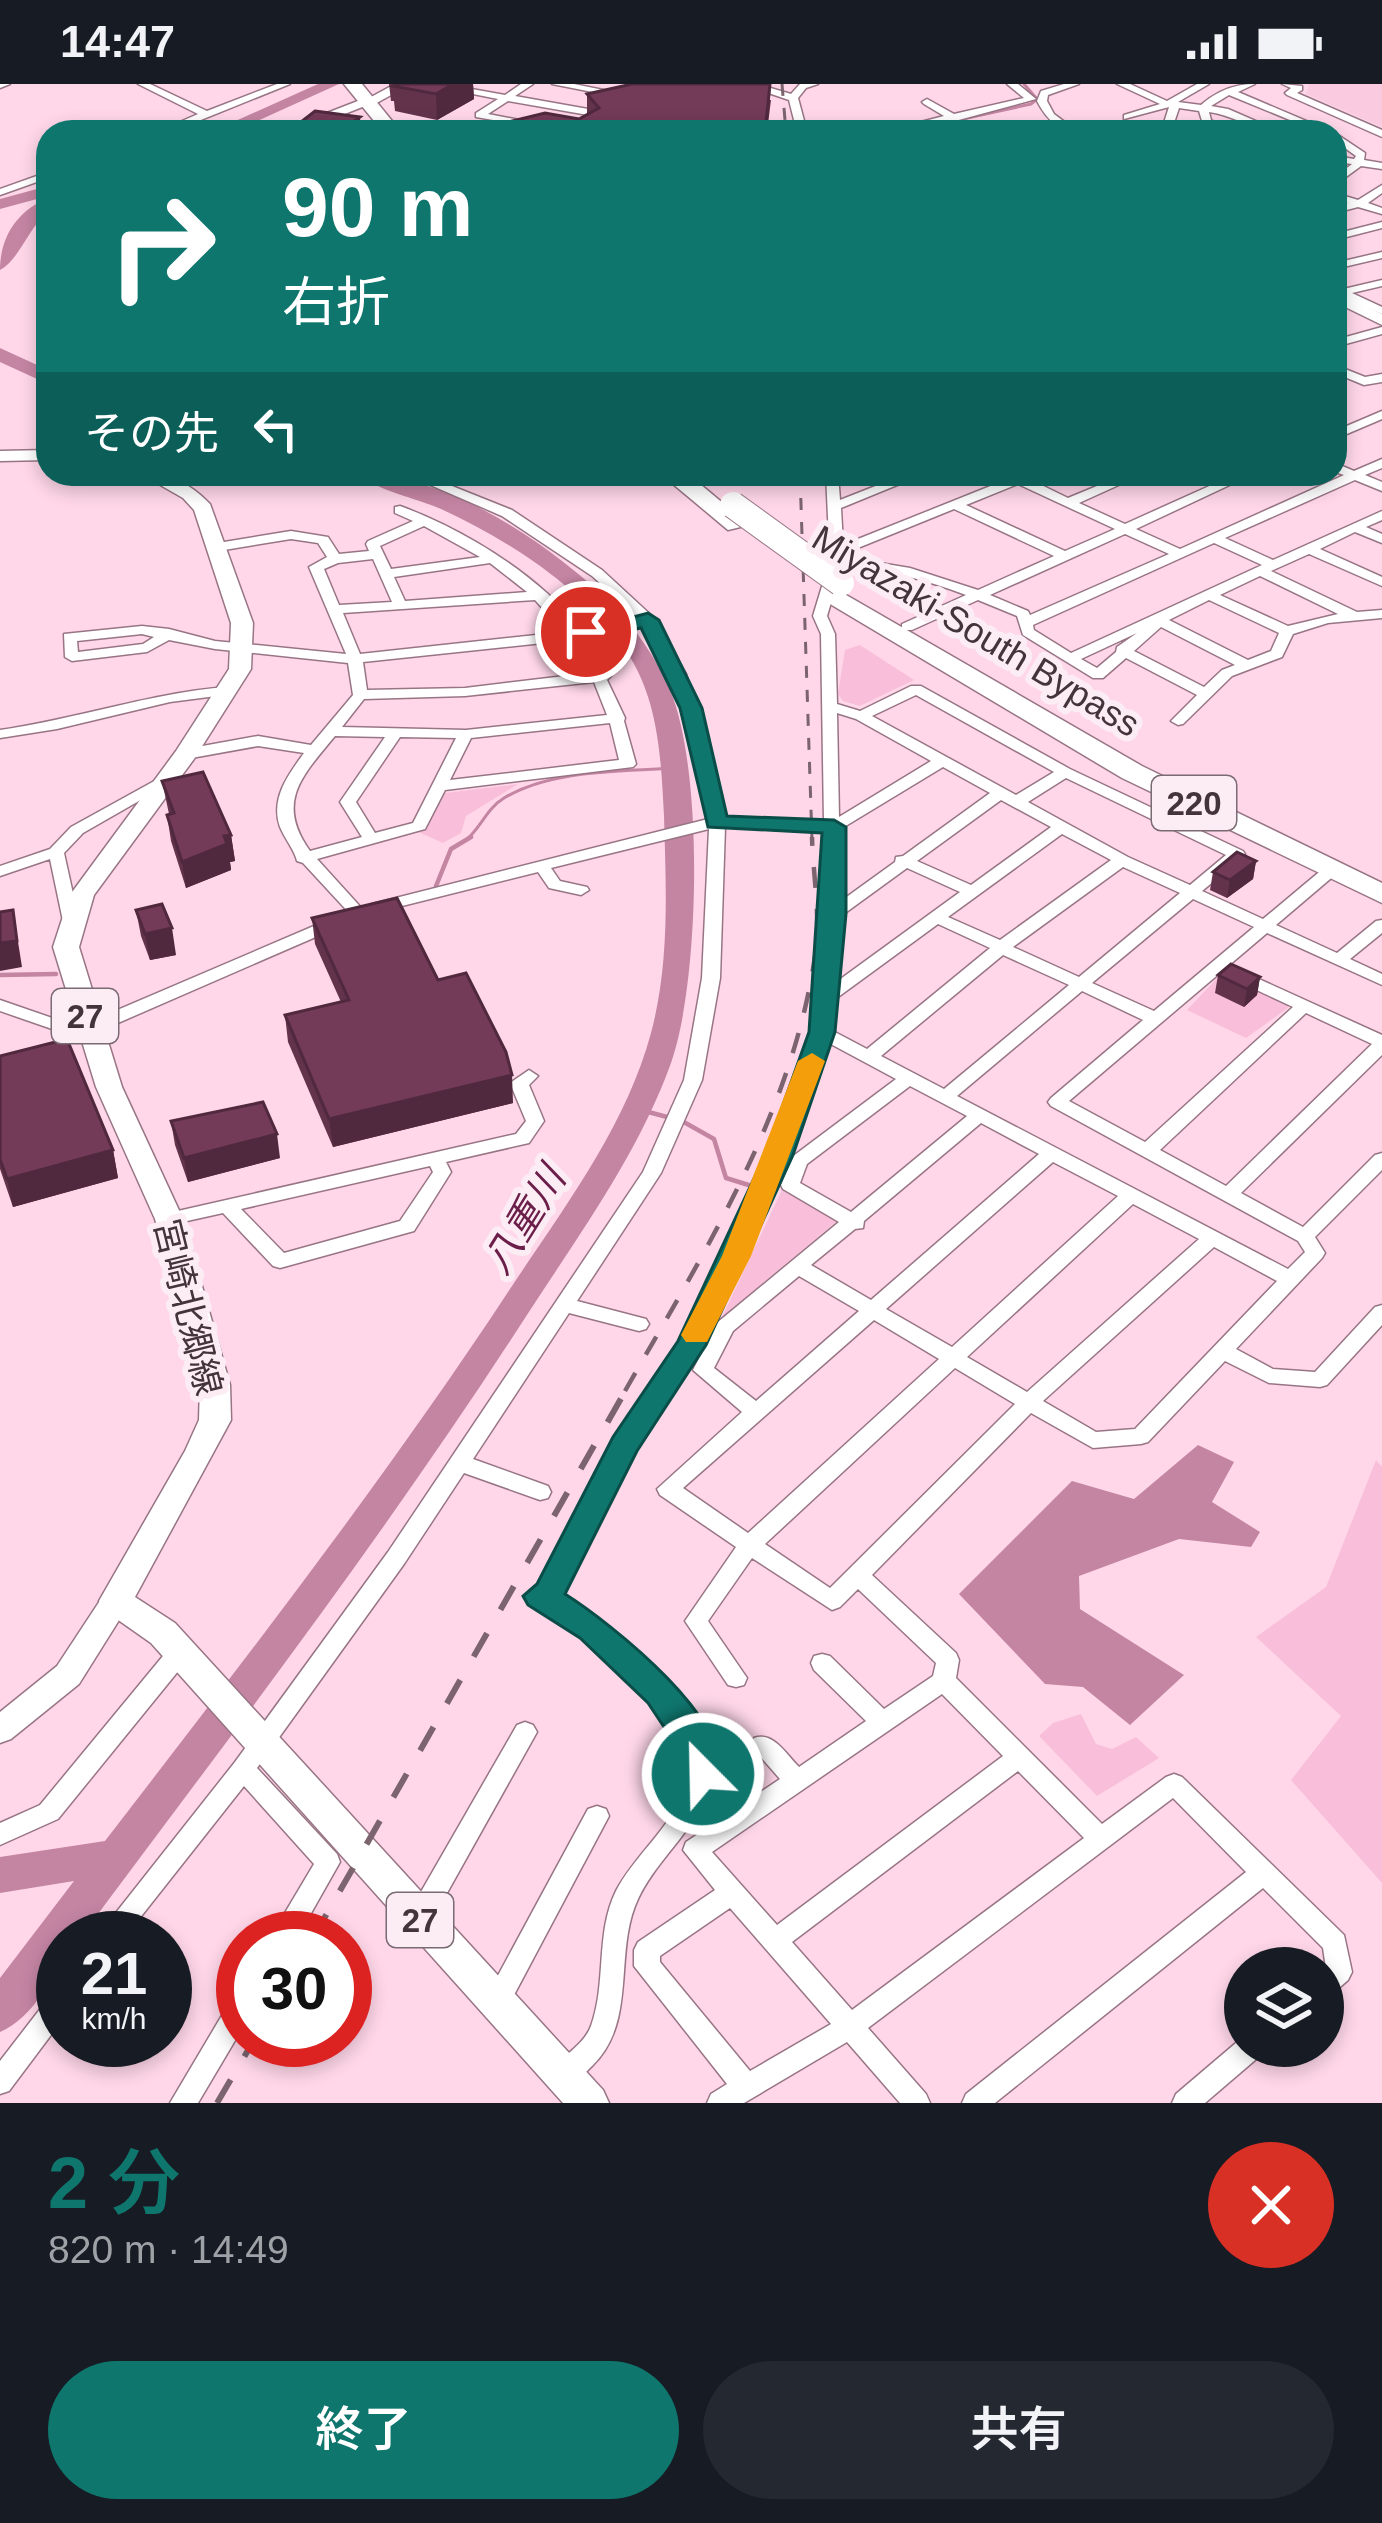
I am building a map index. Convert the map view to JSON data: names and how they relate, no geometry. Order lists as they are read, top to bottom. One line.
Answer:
{"streets":{"highway":["Miyazaki-South Bypass","220"],"main road":["27","宮崎北郷線"]},"crossings":[["27","宮崎北郷線"]],"water":["八重川"],"page":{"status":"14:47","turn":["90 m","右折"],"then":"その先","speed":"21 km/h","limit":"30","heading":["2 分","820 m · 14:49"],"buttons":["終了","共有"]}}
